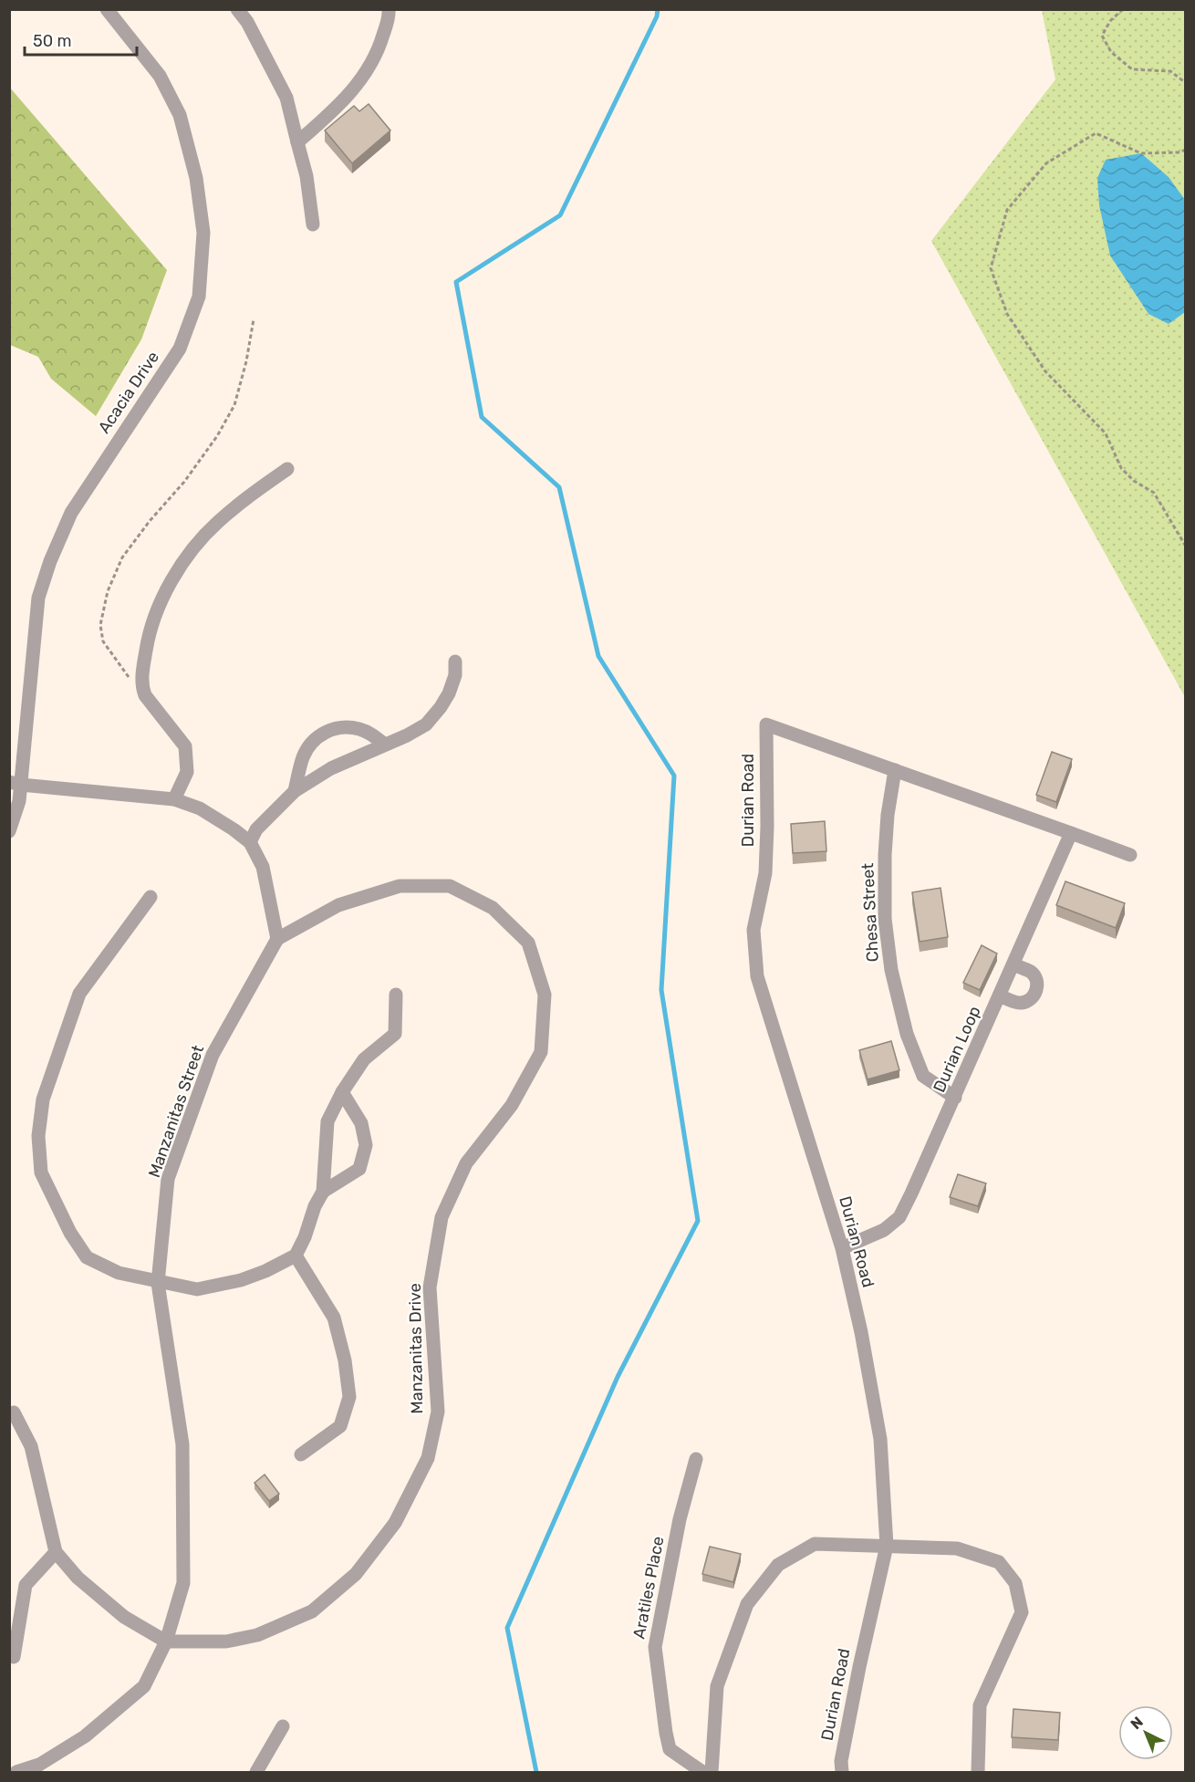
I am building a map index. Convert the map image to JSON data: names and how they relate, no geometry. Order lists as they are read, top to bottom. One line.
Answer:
{"streets":{"street":["Acacia Drive","Durian Road","Chesa Street","Durian Loop","Manzanitas Street","Manzanitas Drive","Aratiles Place"]},"crossings":[["Durian Road","Chesa Street"],["Durian Road","Durian Loop"],["Chesa Street","Durian Loop"],["Manzanitas Street","Manzanitas Drive"]],"scale_bar":"50 m","north":"top left"}
